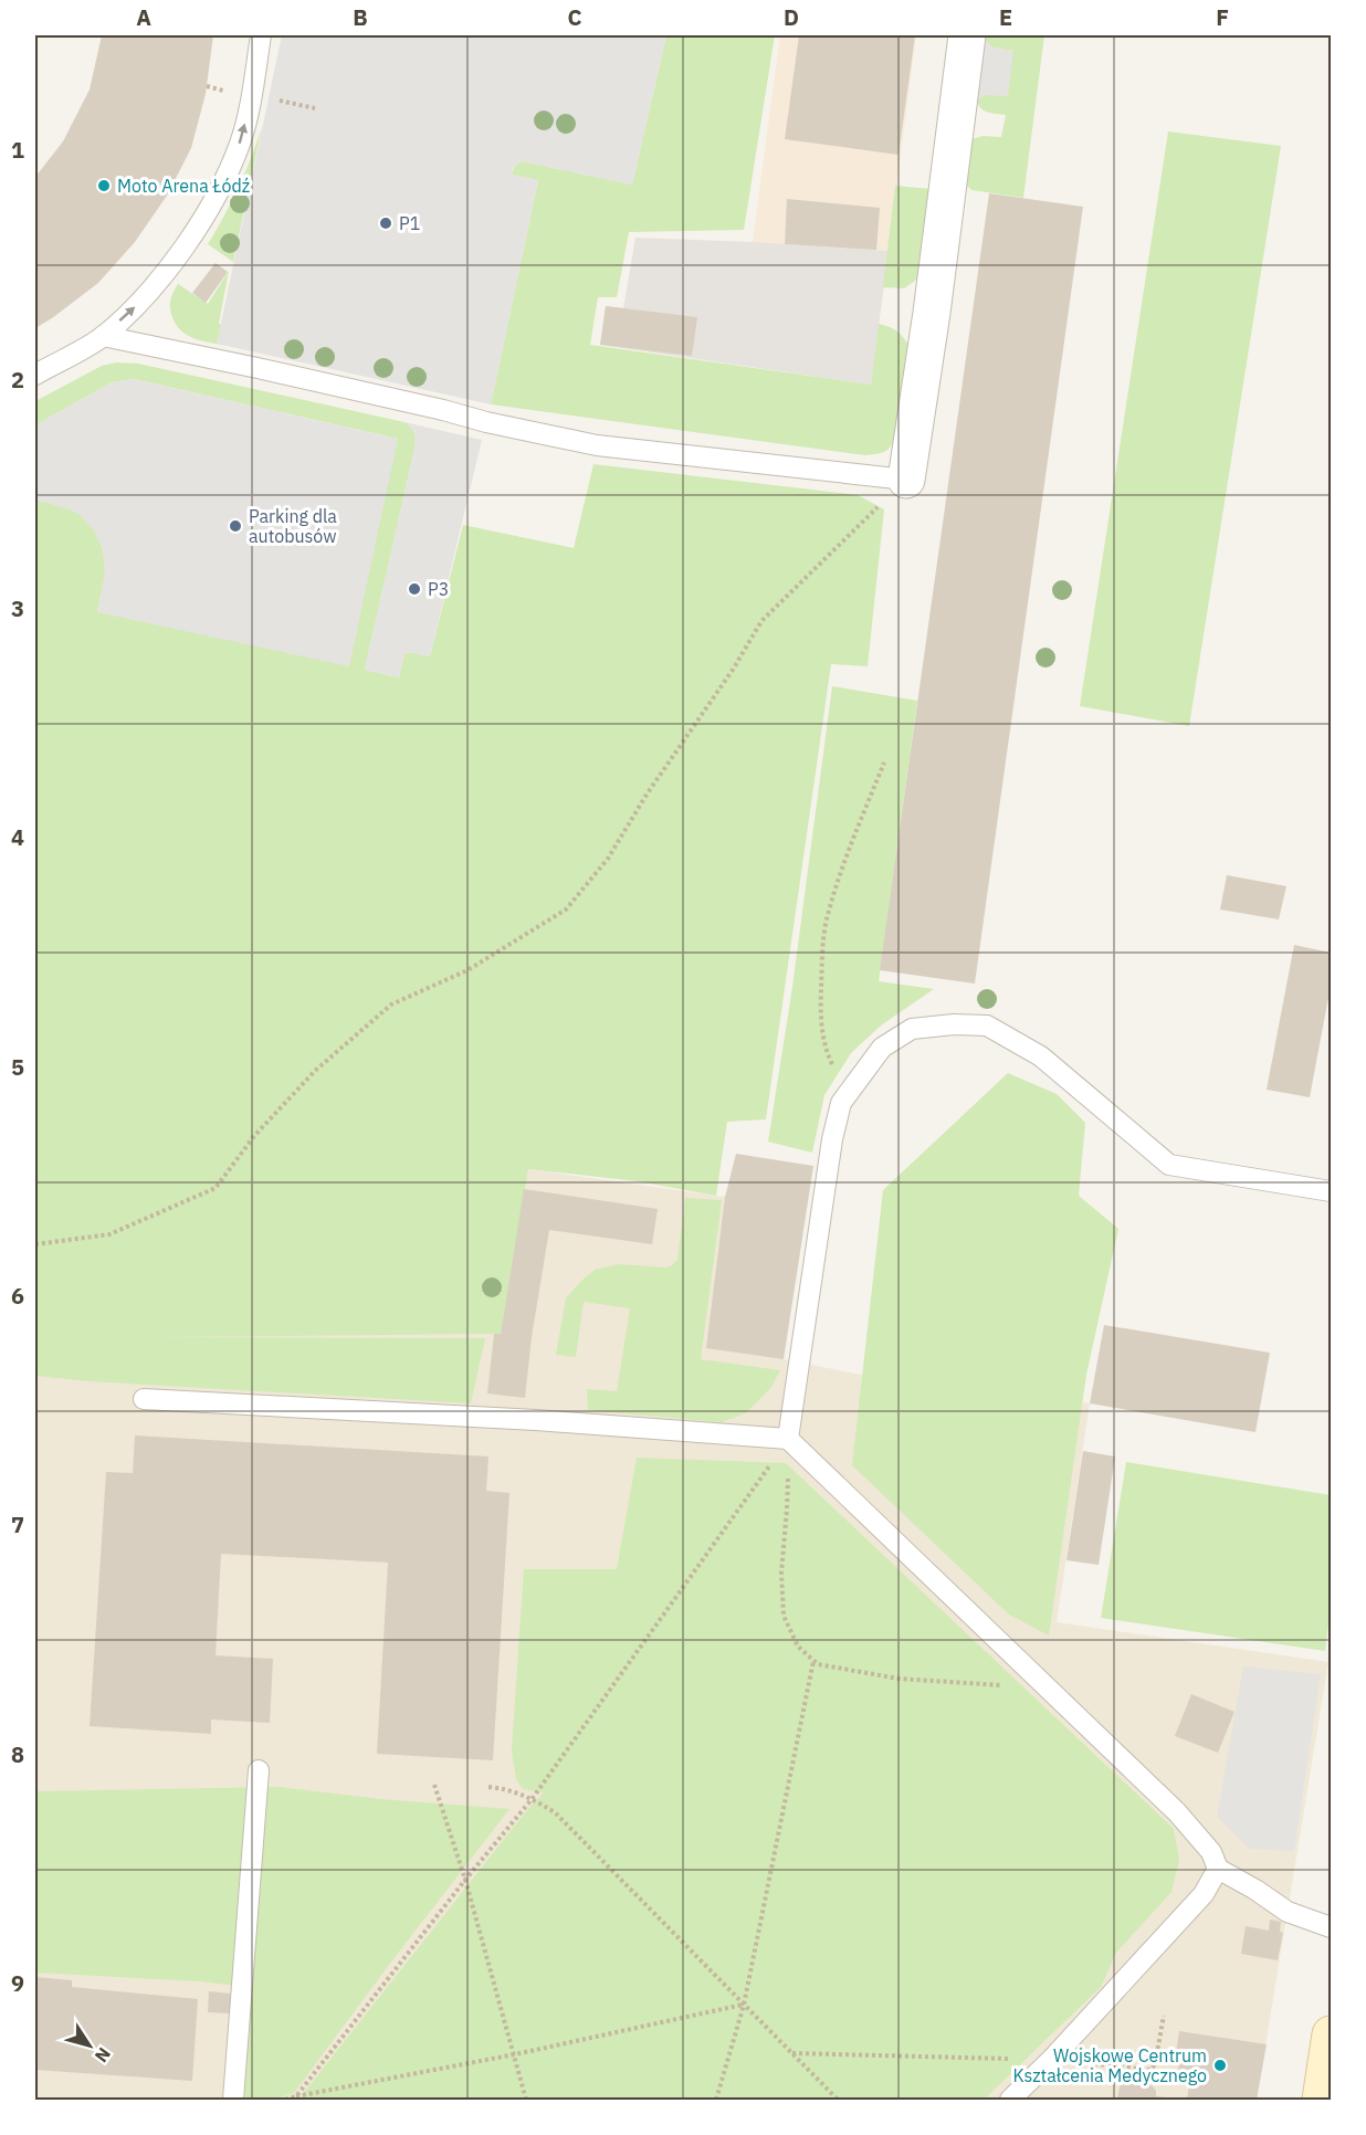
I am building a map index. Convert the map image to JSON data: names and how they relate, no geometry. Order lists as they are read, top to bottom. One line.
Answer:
{"places":["Moto Arena Łódź","P1","Parking dla autobusów","P3","Wojskowe Centrum Kształcenia Medycznego"],"north":"bottom right","grid":{"columns":["A","B","C","D","E","F"],"rows":["1","2","3","4","5","6","7","8","9"]}}
